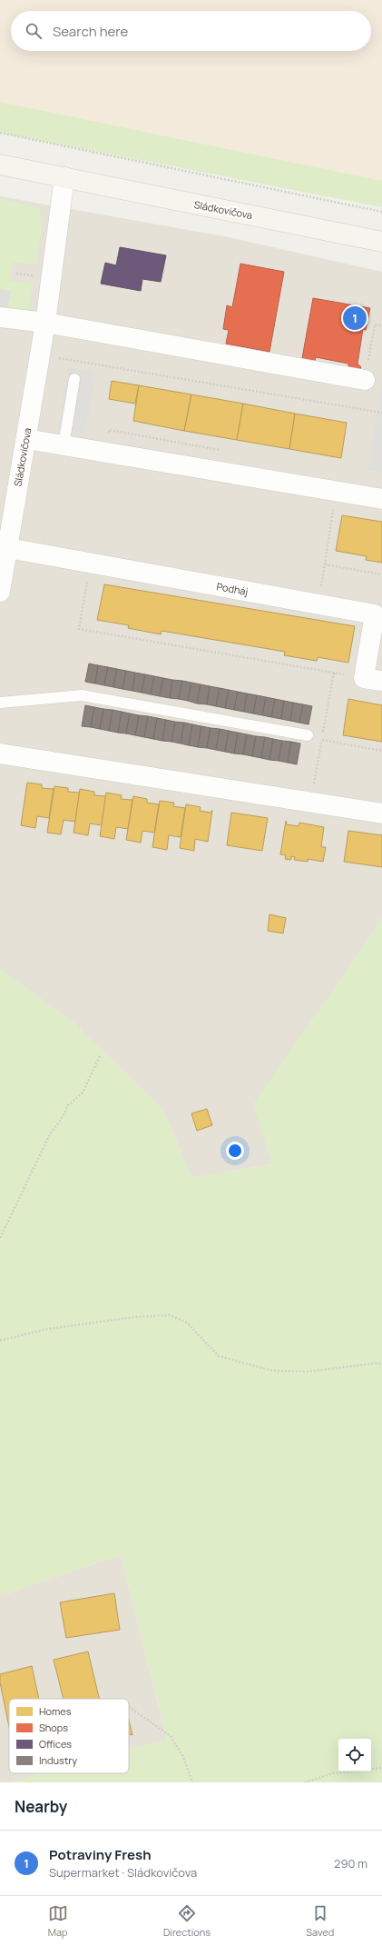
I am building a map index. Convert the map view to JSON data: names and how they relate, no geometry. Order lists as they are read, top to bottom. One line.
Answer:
{"streets":{"main road":["Sládkovičova"],"street":["Podháj"]},"crossings":[["Sládkovičova","Podháj"]],"legend":["Homes","Shops","Offices","Industry"],"page":{"search":"Search here","pins":"1","heading":"Nearby","list":[{"mark":"1","name":"Potraviny Fresh","note":"Supermarket · Sládkovičova","value":"290 m"}],"nav":["Map","Directions","Saved"]}}
